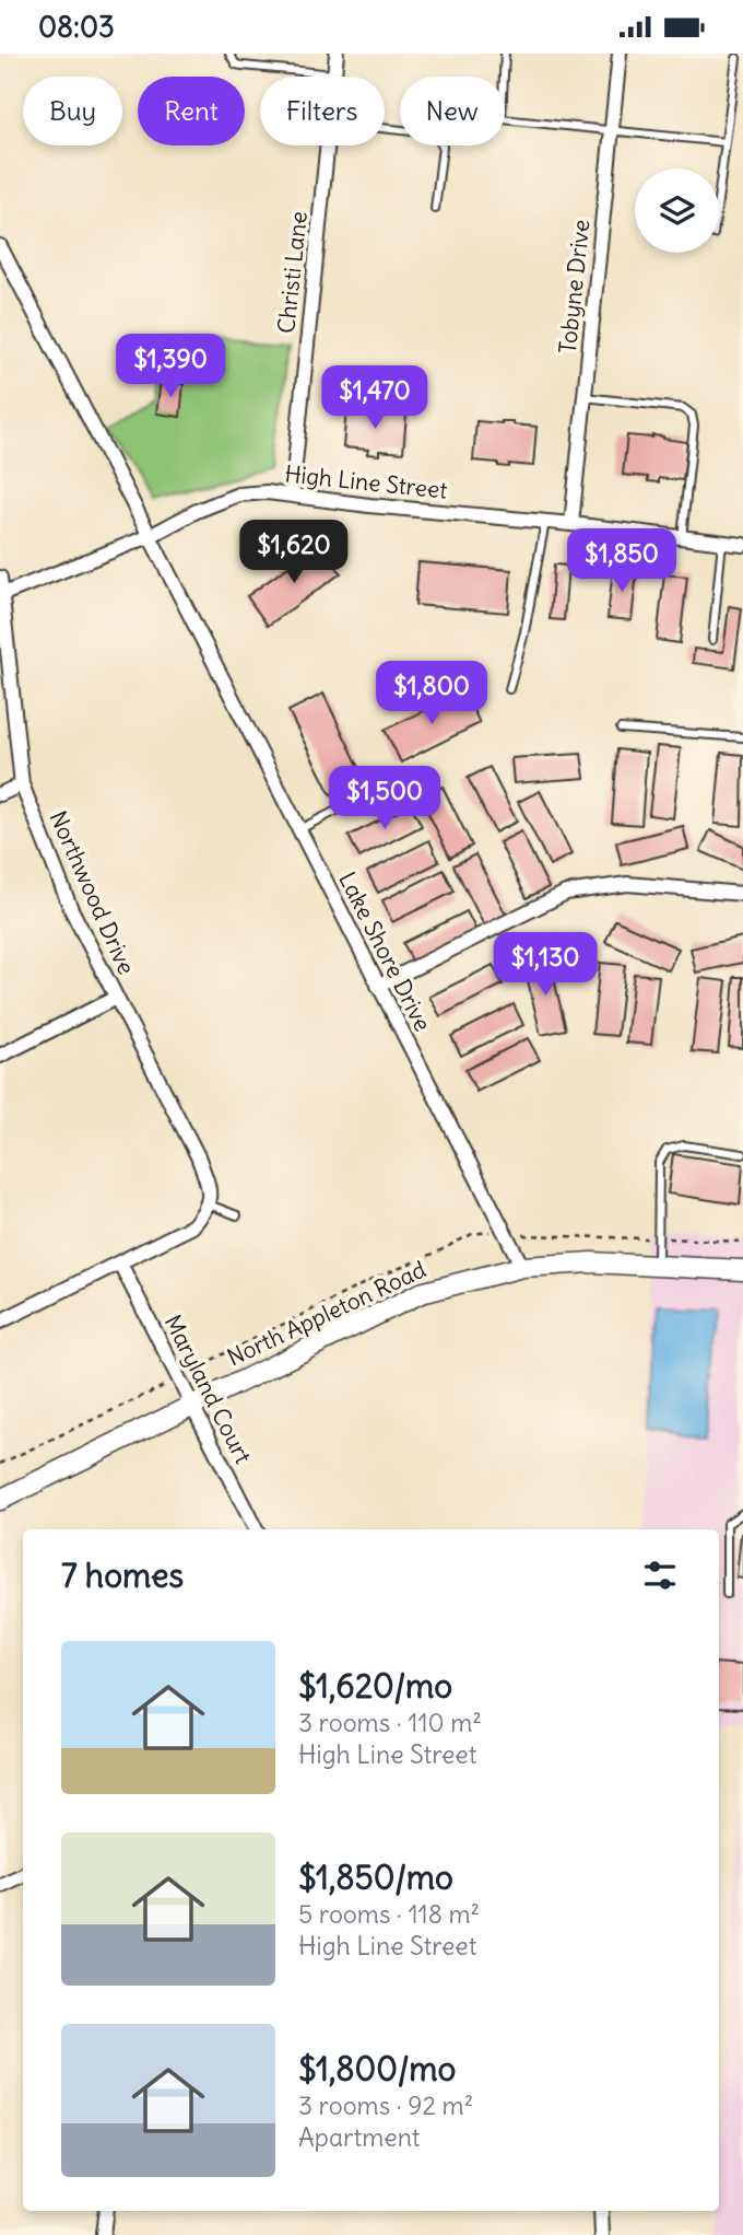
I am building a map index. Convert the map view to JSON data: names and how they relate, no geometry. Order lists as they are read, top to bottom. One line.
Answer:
{"streets":{"main road":["North Appleton Road"],"street":["Christi Lane","Tobyne Drive","High Line Street","Northwood Drive","Lake Shore Drive","Maryland Court"]},"crossings":[["Christi Lane","High Line Street"],["Tobyne Drive","High Line Street"],["High Line Street","Northwood Drive"],["High Line Street","Lake Shore Drive"],["Lake Shore Drive","North Appleton Road"],["North Appleton Road","Maryland Court"]],"page":{"status":"08:03","chip":["Buy","Rent","Filters","New"],"price":["$1,390","$1,470","$1,620","$1,850","$1,800","$1,500","$1,130"],"heading":"7 homes","list":[{"name":"$1,620/mo","note":"3 rooms · 110 m² · High Line Street"},{"name":"$1,850/mo","note":"5 rooms · 118 m² · High Line Street"},{"name":"$1,800/mo","note":"3 rooms · 92 m² · Apartment"}]}}
